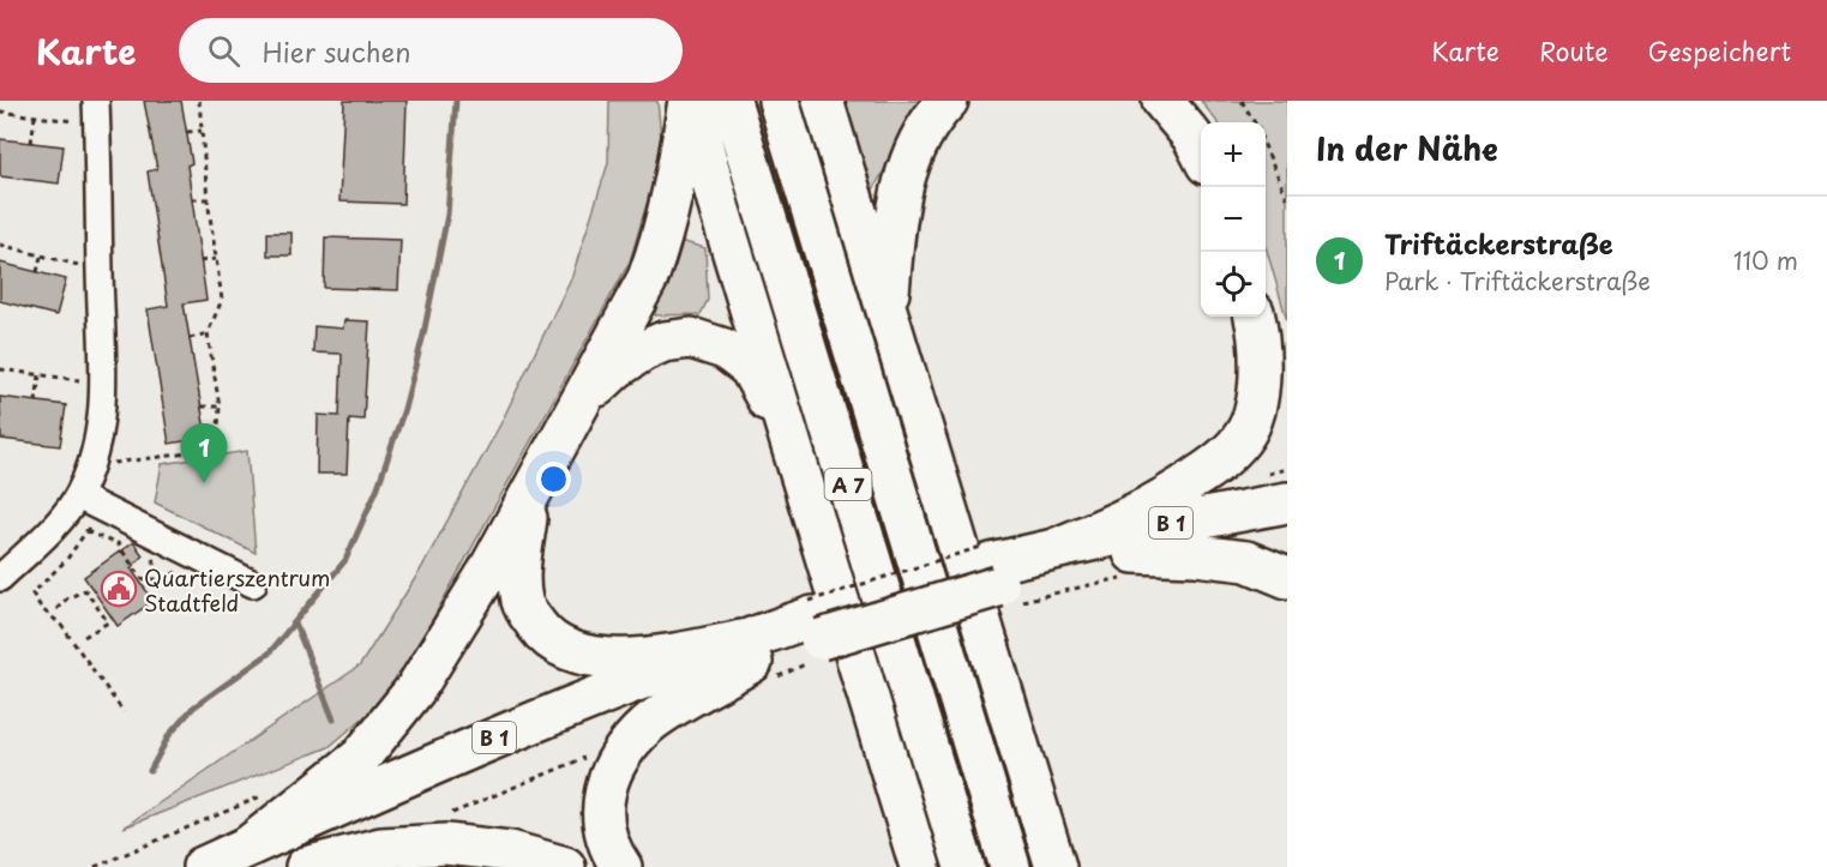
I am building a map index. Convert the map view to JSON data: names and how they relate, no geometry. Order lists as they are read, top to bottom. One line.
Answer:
{"streets":{"main road":["A 7","B 1"]},"places":{"public building":["Quartierszentrum Stadtfeld"]},"page":{"header":"Karte","search":"Hier suchen","nav":["Karte","Route","Gespeichert"],"heading":"In der Nähe","map_buttons":["+","−"],"list":[{"mark":"1","name":"Triftäckerstraße","note":"Park · Triftäckerstraße","value":"110 m"}],"pins":"1"}}
